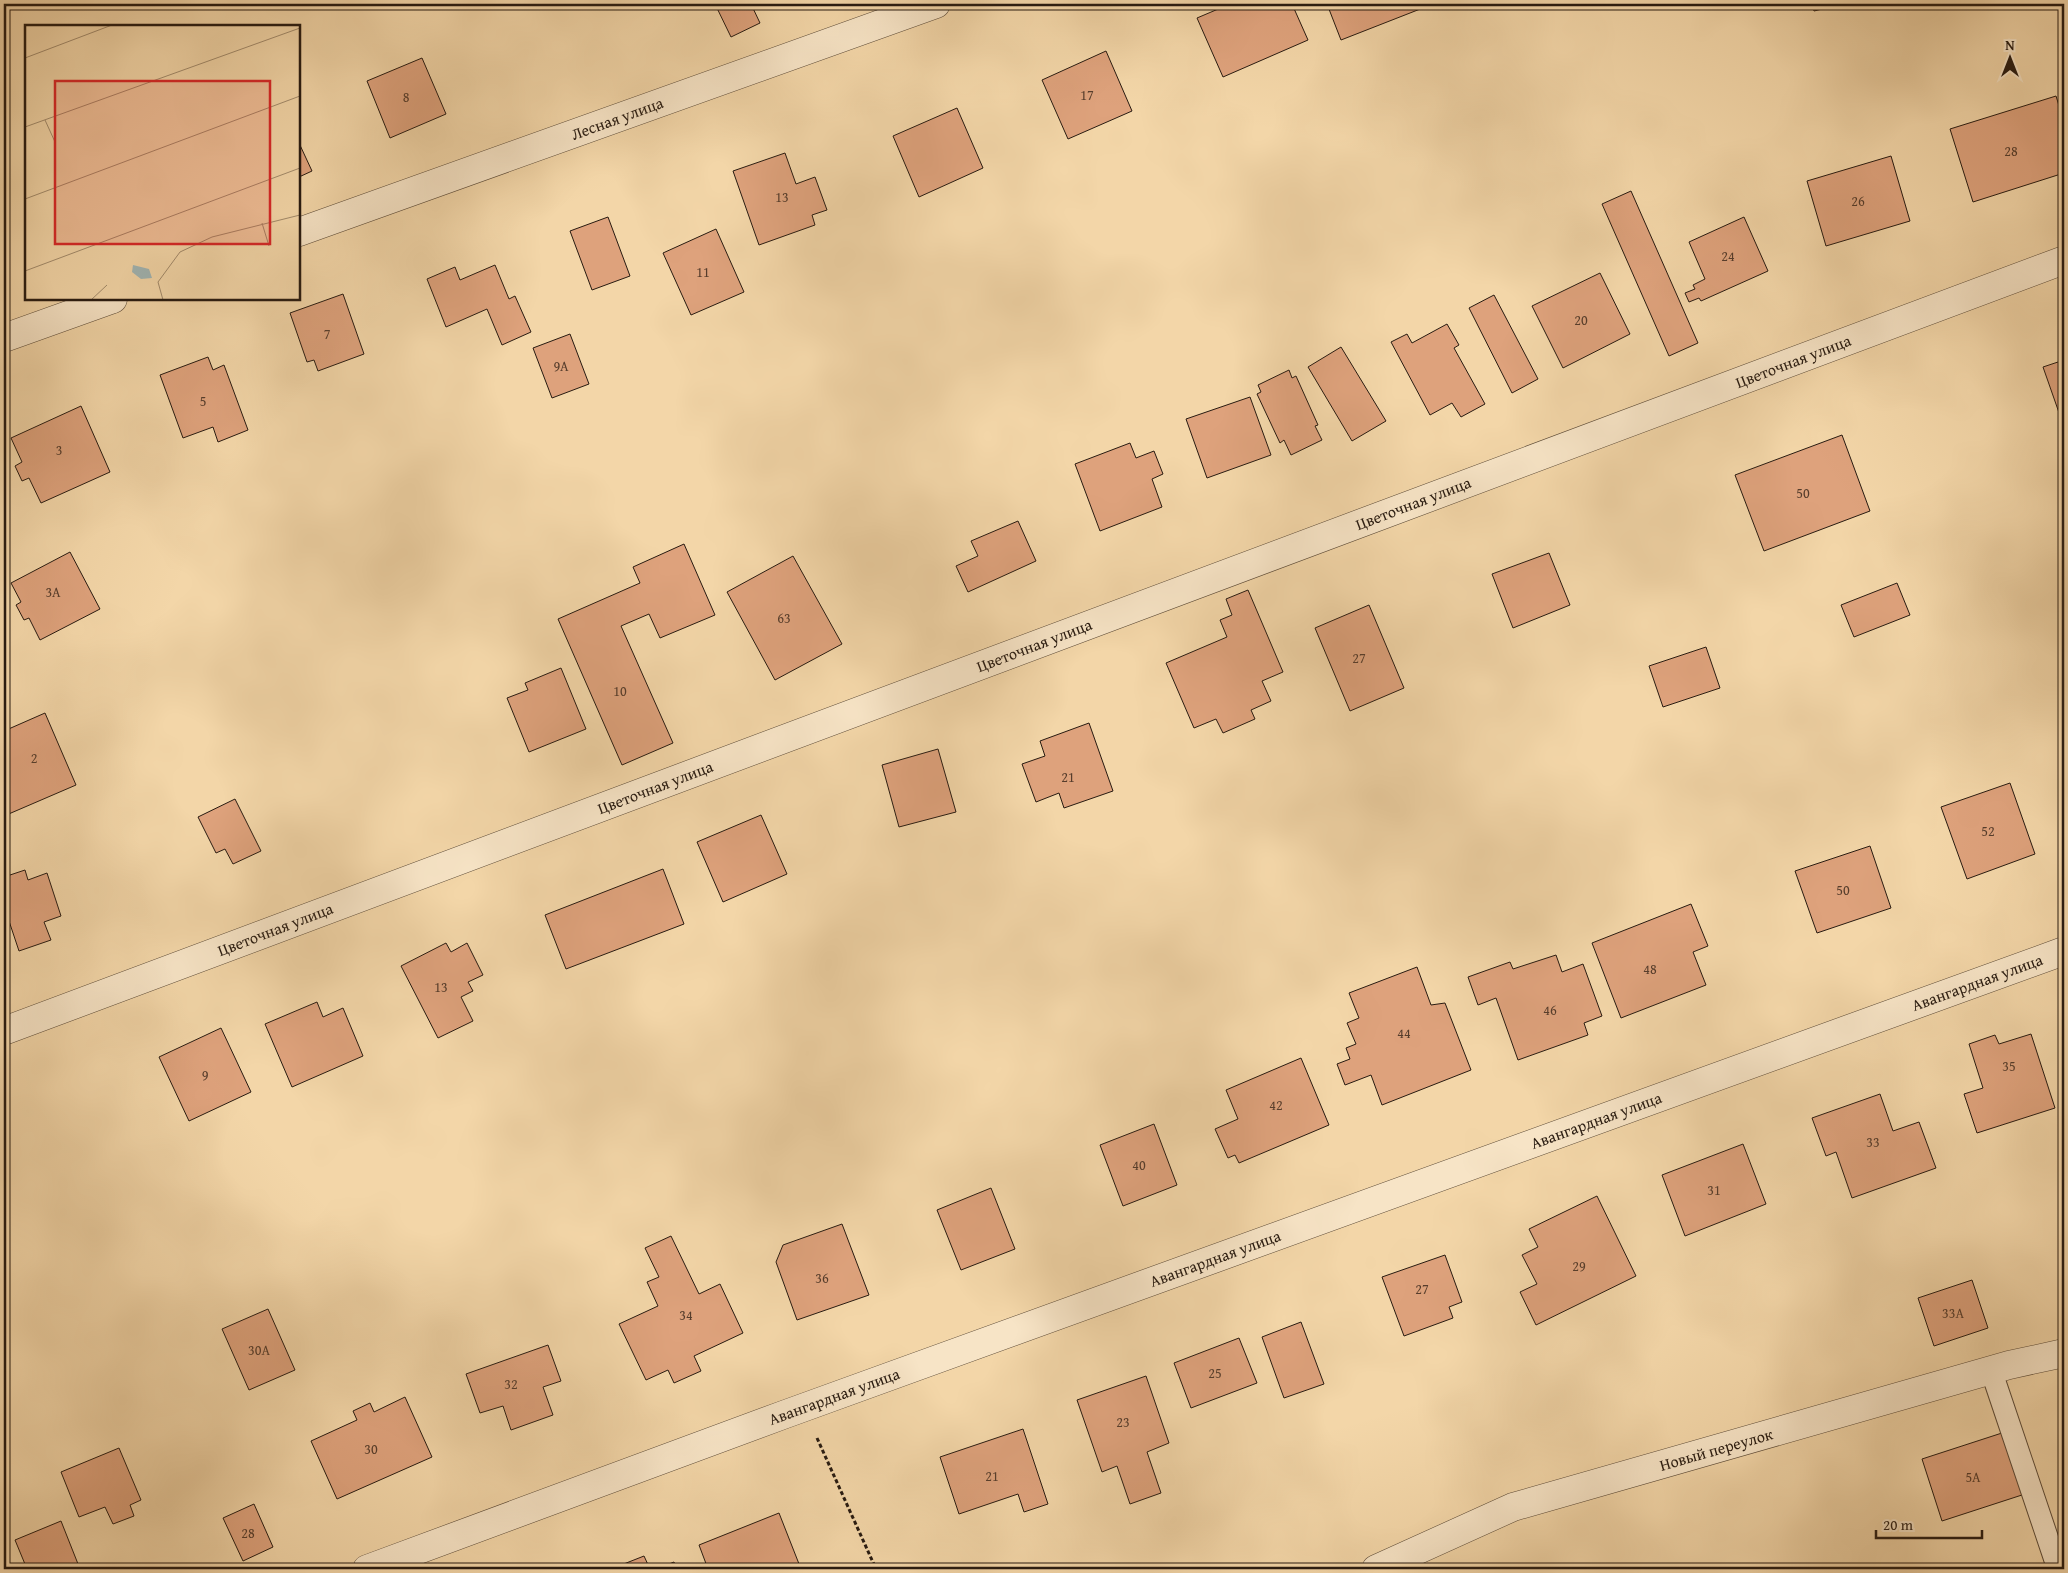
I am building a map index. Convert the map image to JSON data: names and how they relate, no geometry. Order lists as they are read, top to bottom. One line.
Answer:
{"streets":{"street":["Лесная улица","Цветочная улица","Авангардная улица","Новый переулок"]},"house_numbers":["17","8","28","13","26","24","11","20","7","9А","5","3","50","3А","63","27","10","2","21","52","50","48","13","46","44","35","9","42","33","40","31","29","36","27","33А","34","30А","25","32","23","30","21","5А","28"],"scale_bar":"20 m","north":"top"}
